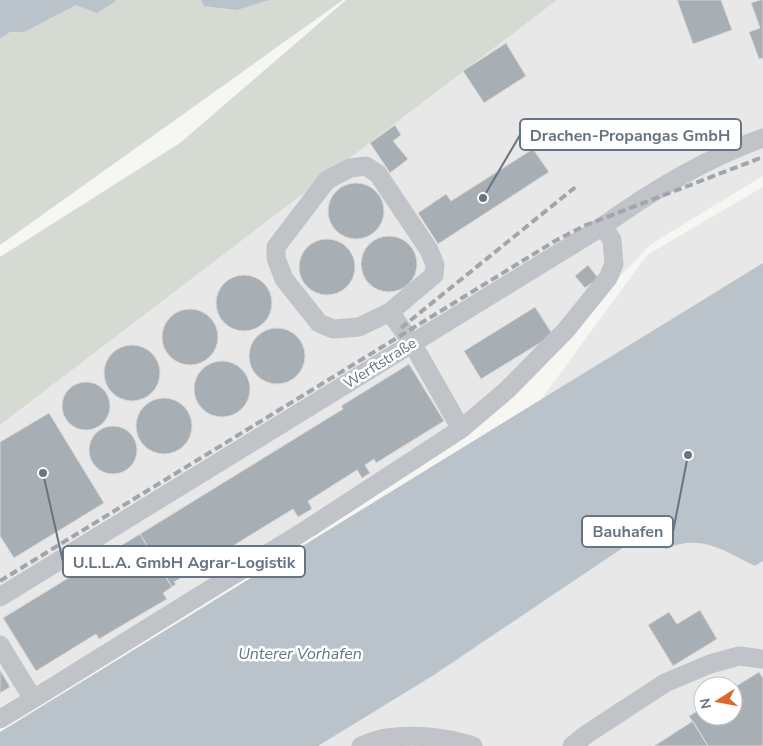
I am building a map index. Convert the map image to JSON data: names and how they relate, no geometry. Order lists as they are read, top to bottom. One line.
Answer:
{"streets":{"street":["Werftstraße"]},"water":["Unterer Vorhafen"],"places":["Drachen-Propangas GmbH","Bauhafen","U.L.L.A. GmbH Agrar-Logistik"],"north":"left"}
